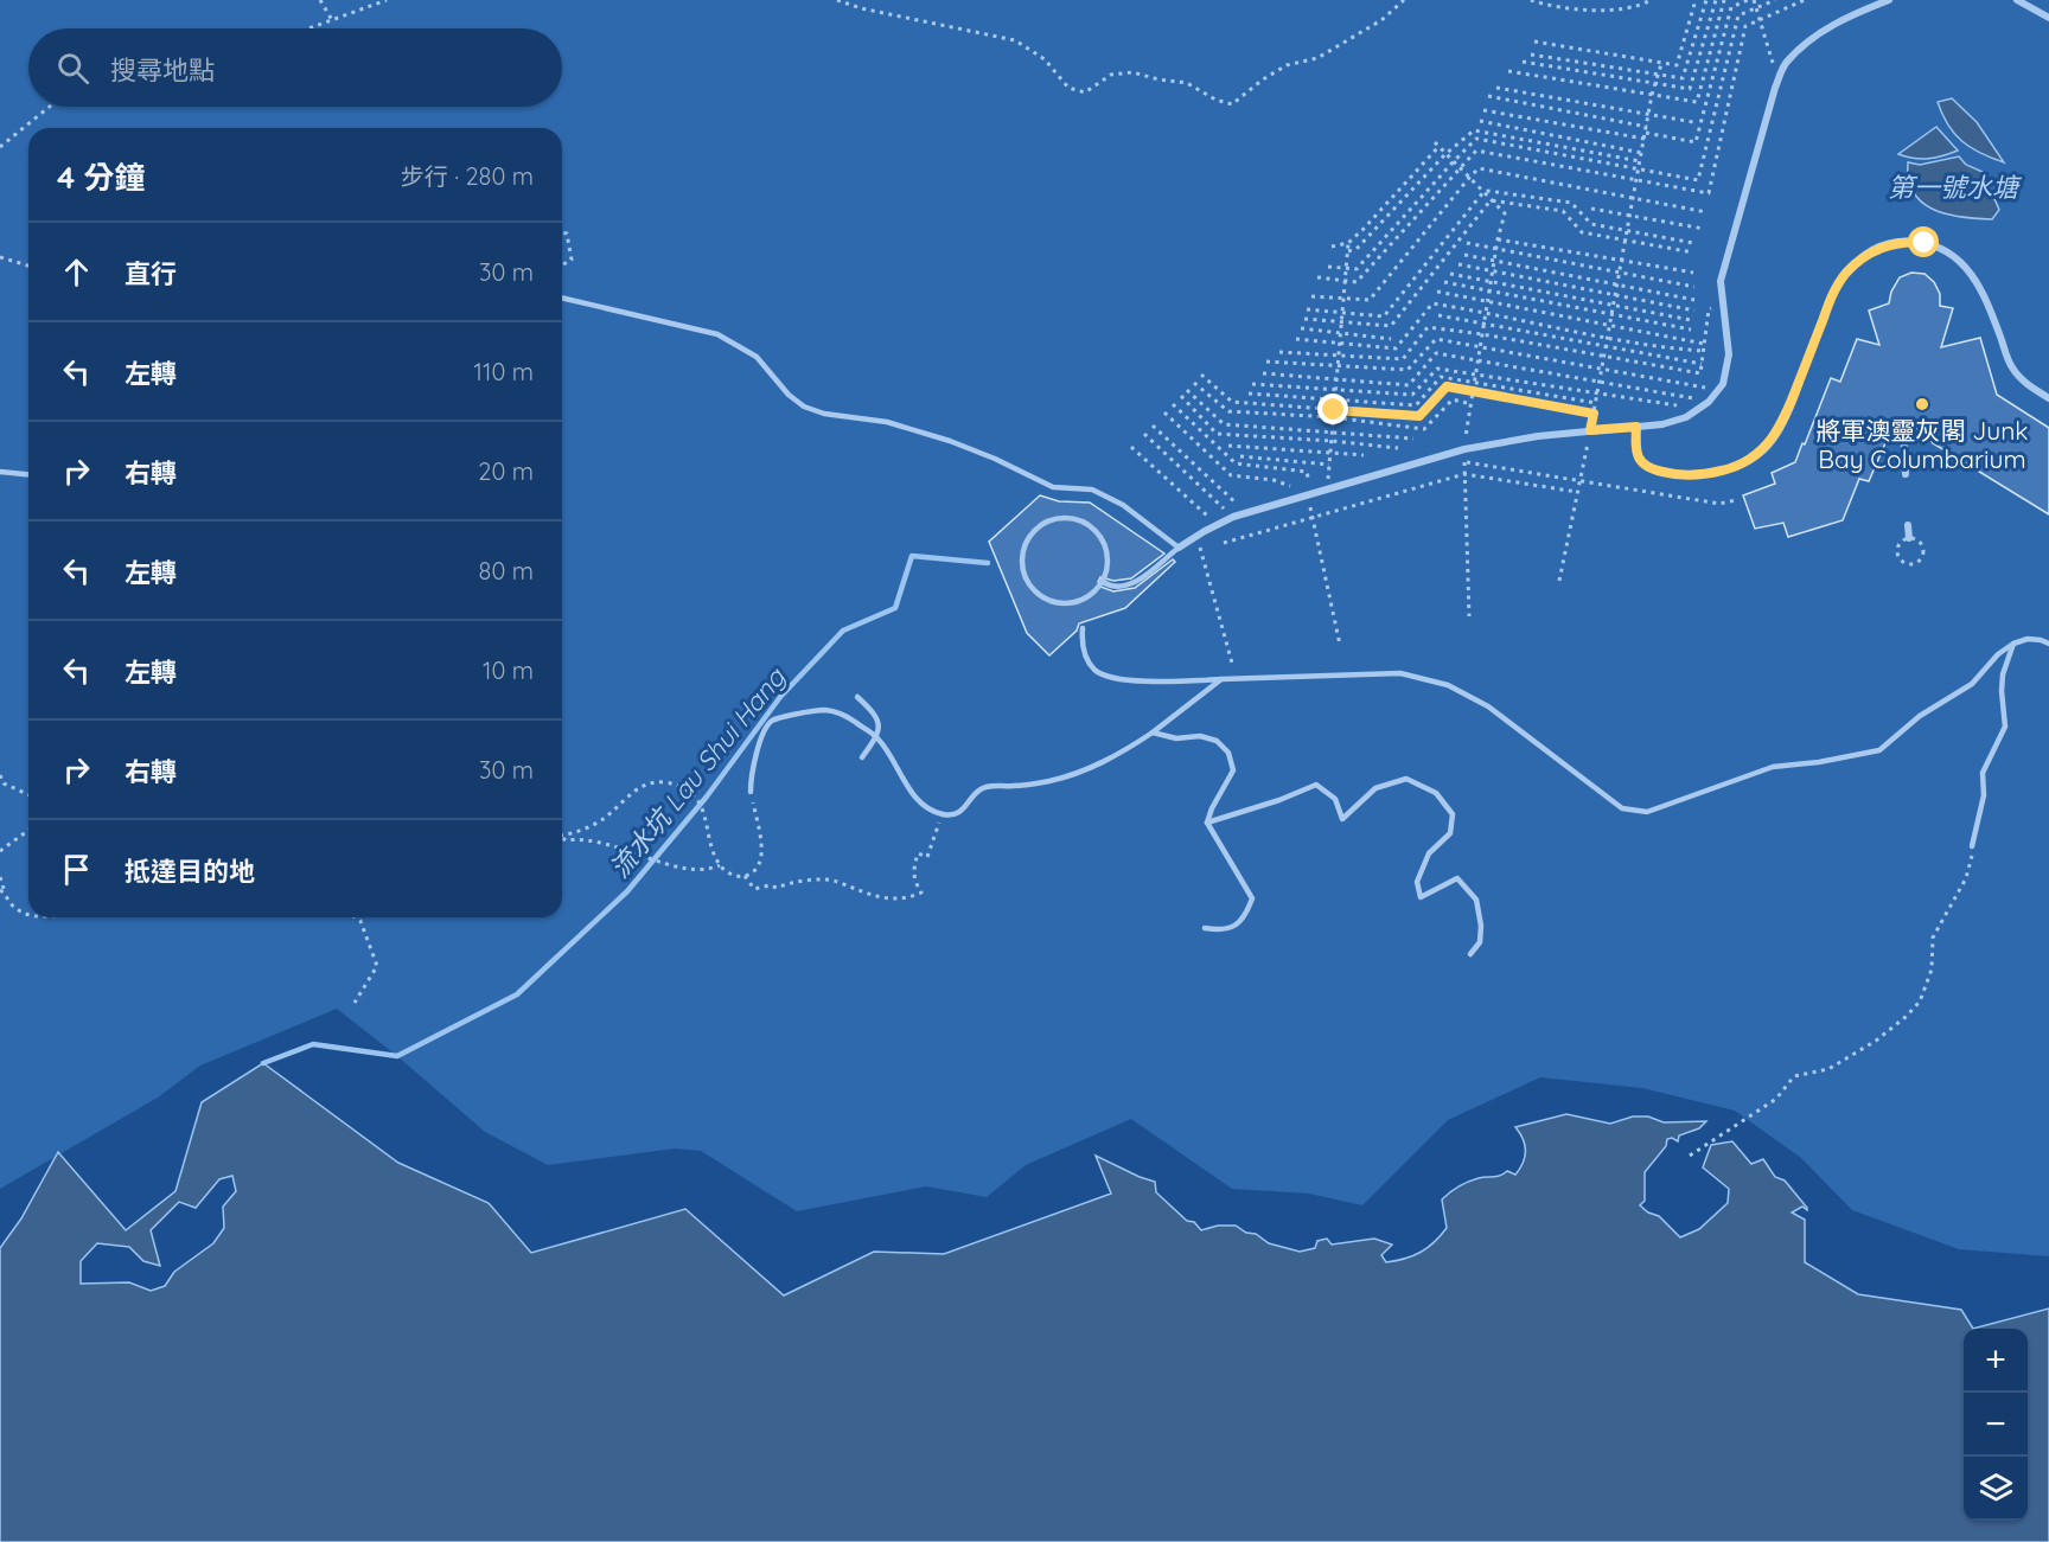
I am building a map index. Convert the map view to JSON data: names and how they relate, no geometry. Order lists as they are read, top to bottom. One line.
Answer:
{"water":["第一號水塘","流水坑 Lau Shui Hang"],"places":["將軍澳靈灰閣 Junk Bay Columbarium"],"page":{"search":"搜尋地點","heading":["4 分鐘","步行 · 280 m"],"list":[["直行","30 m"],["左轉","110 m"],["右轉","20 m"],["左轉","80 m"],["左轉","10 m"],["右轉","30 m"],"抵達目的地"],"map_buttons":["+","−"]}}
